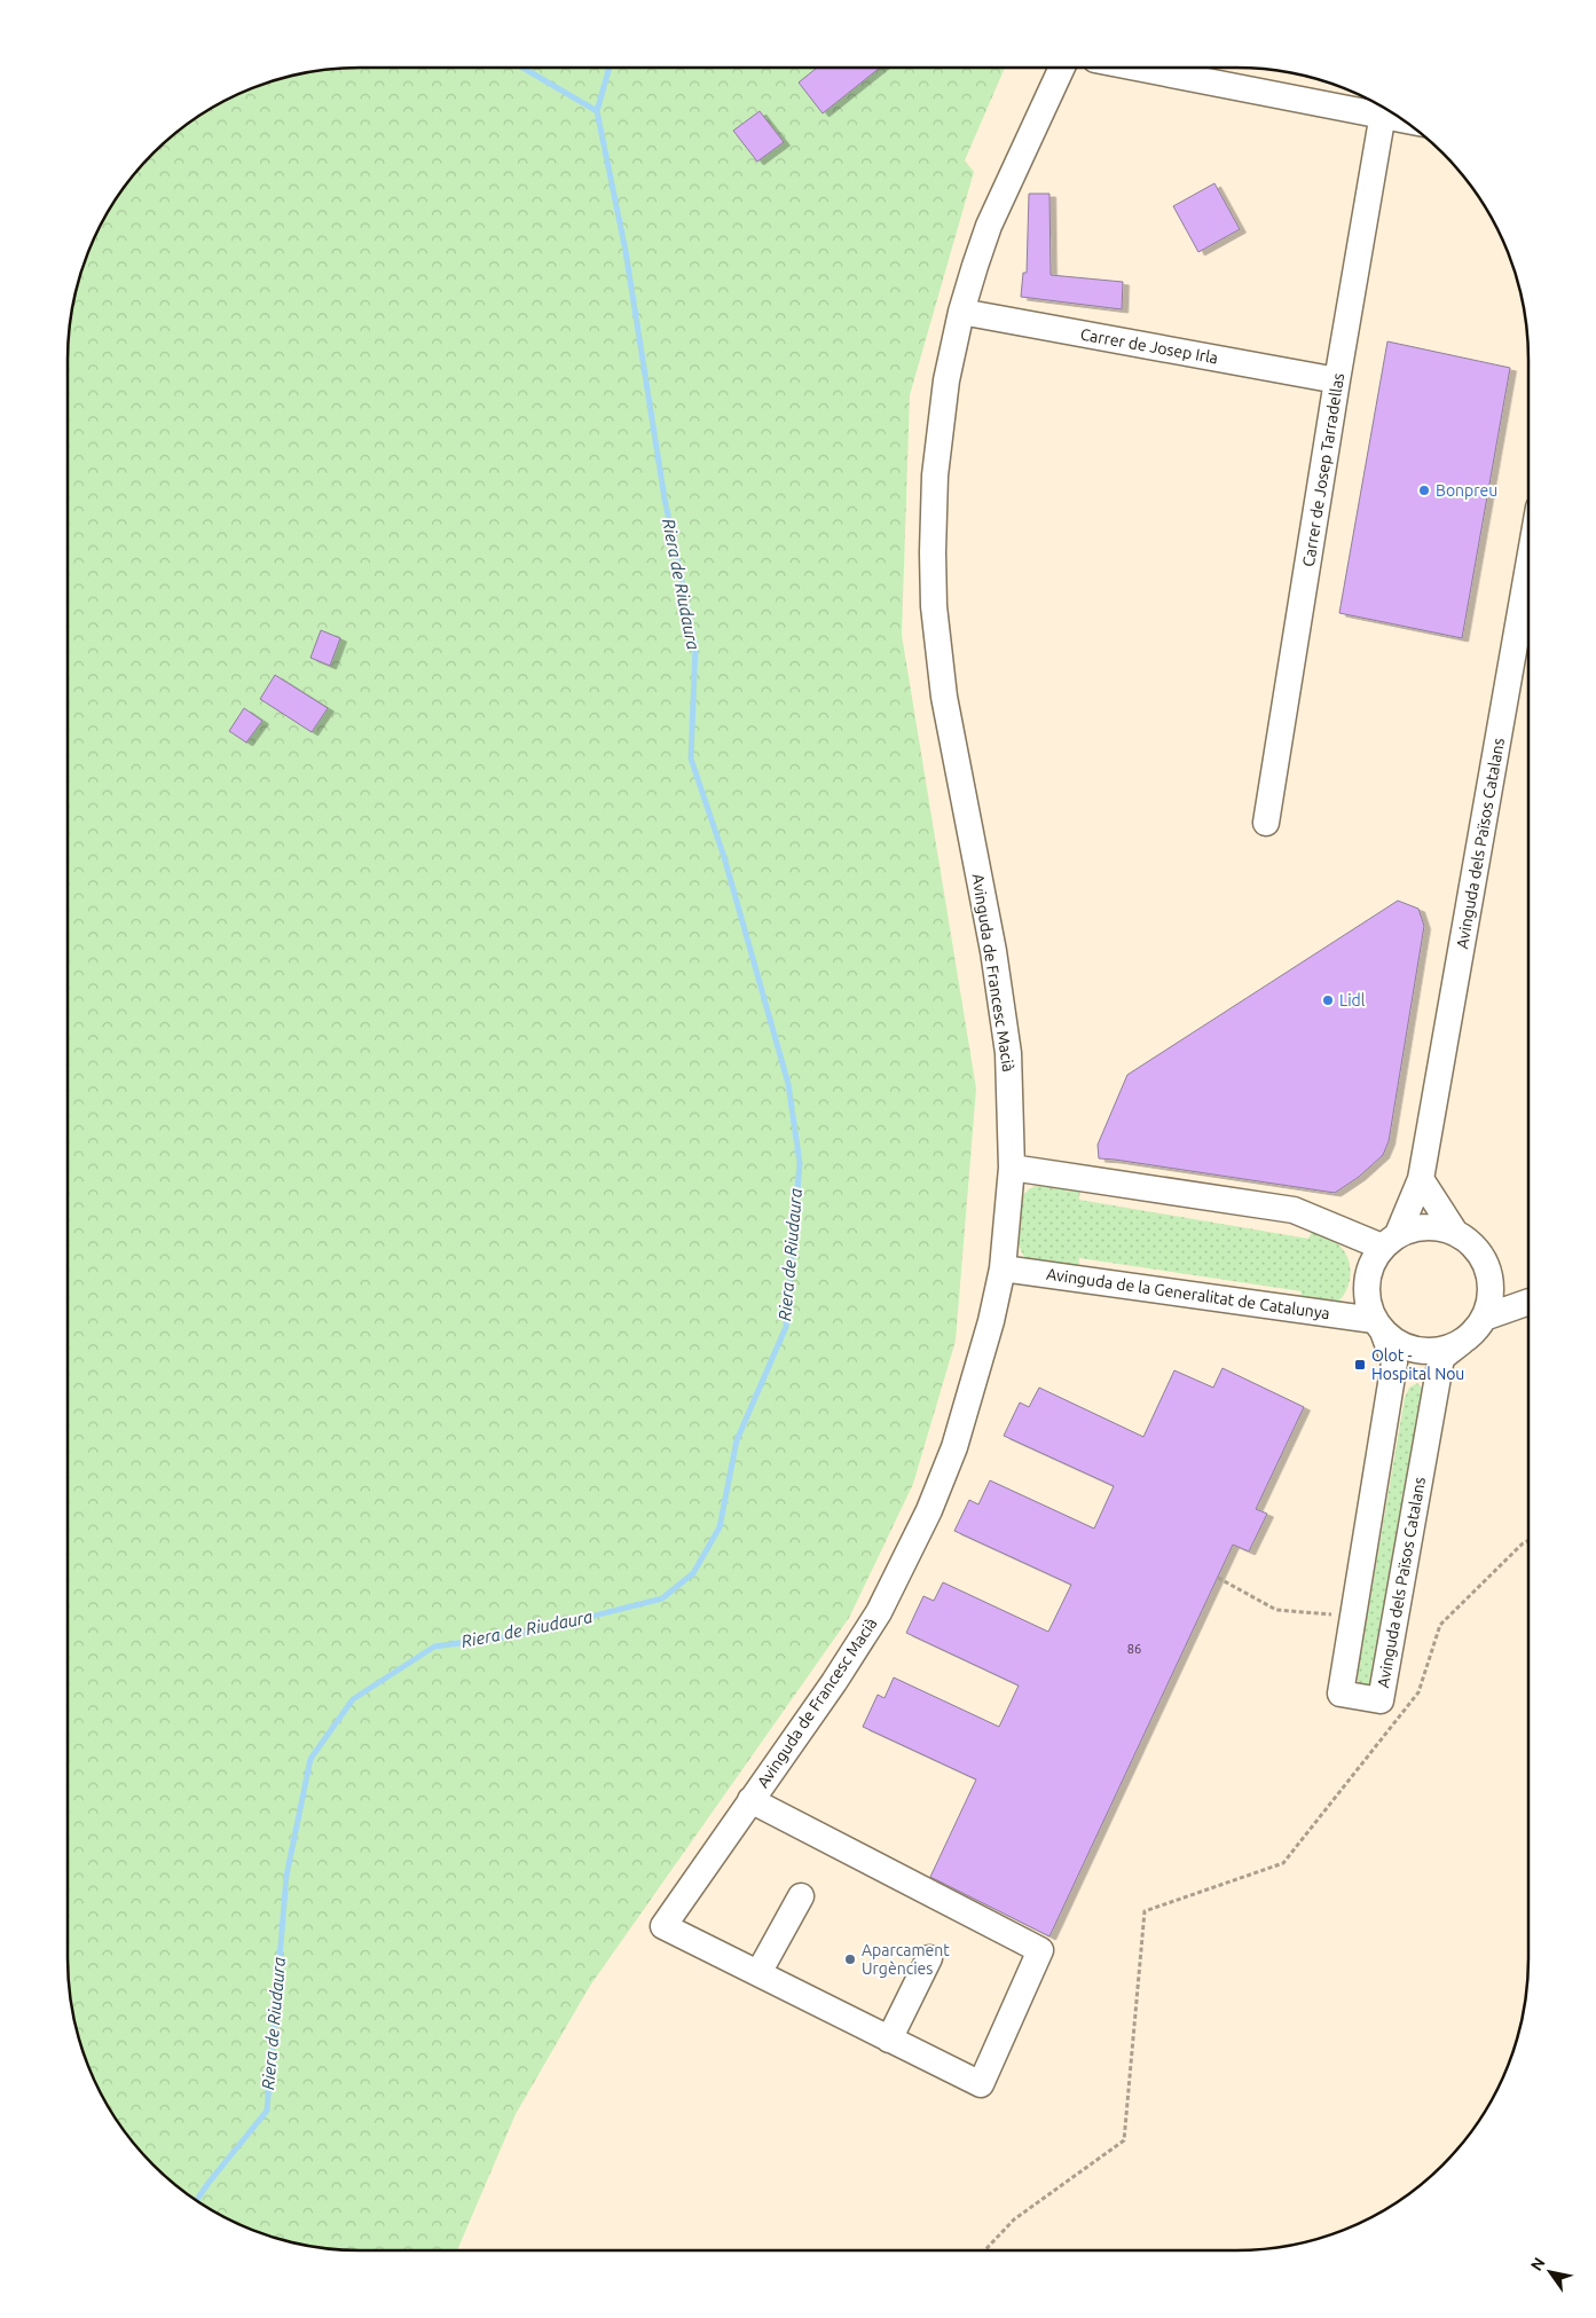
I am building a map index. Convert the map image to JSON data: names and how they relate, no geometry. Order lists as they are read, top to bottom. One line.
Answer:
{"streets":{"street":["Carrer de Josep Irla","Carrer de Josep Tarradellas","Avinguda dels Països Catalans","Avinguda de Francesc Macià","Avinguda de la Generalitat de Catalunya"]},"crossings":[["Carrer de Josep Irla","Carrer de Josep Tarradellas"],["Carrer de Josep Irla","Avinguda de Francesc Macià"],["Avinguda dels Països Catalans","Avinguda de la Generalitat de Catalunya"],["Avinguda de Francesc Macià","Avinguda de la Generalitat de Catalunya"]],"water":["Riera de Riudaura"],"places":{"other":["Bonpreu","Lidl","Aparcament Urgències"],"transit":["Olot - Hospital Nou"]},"house_numbers":["86"],"north":"top left"}
